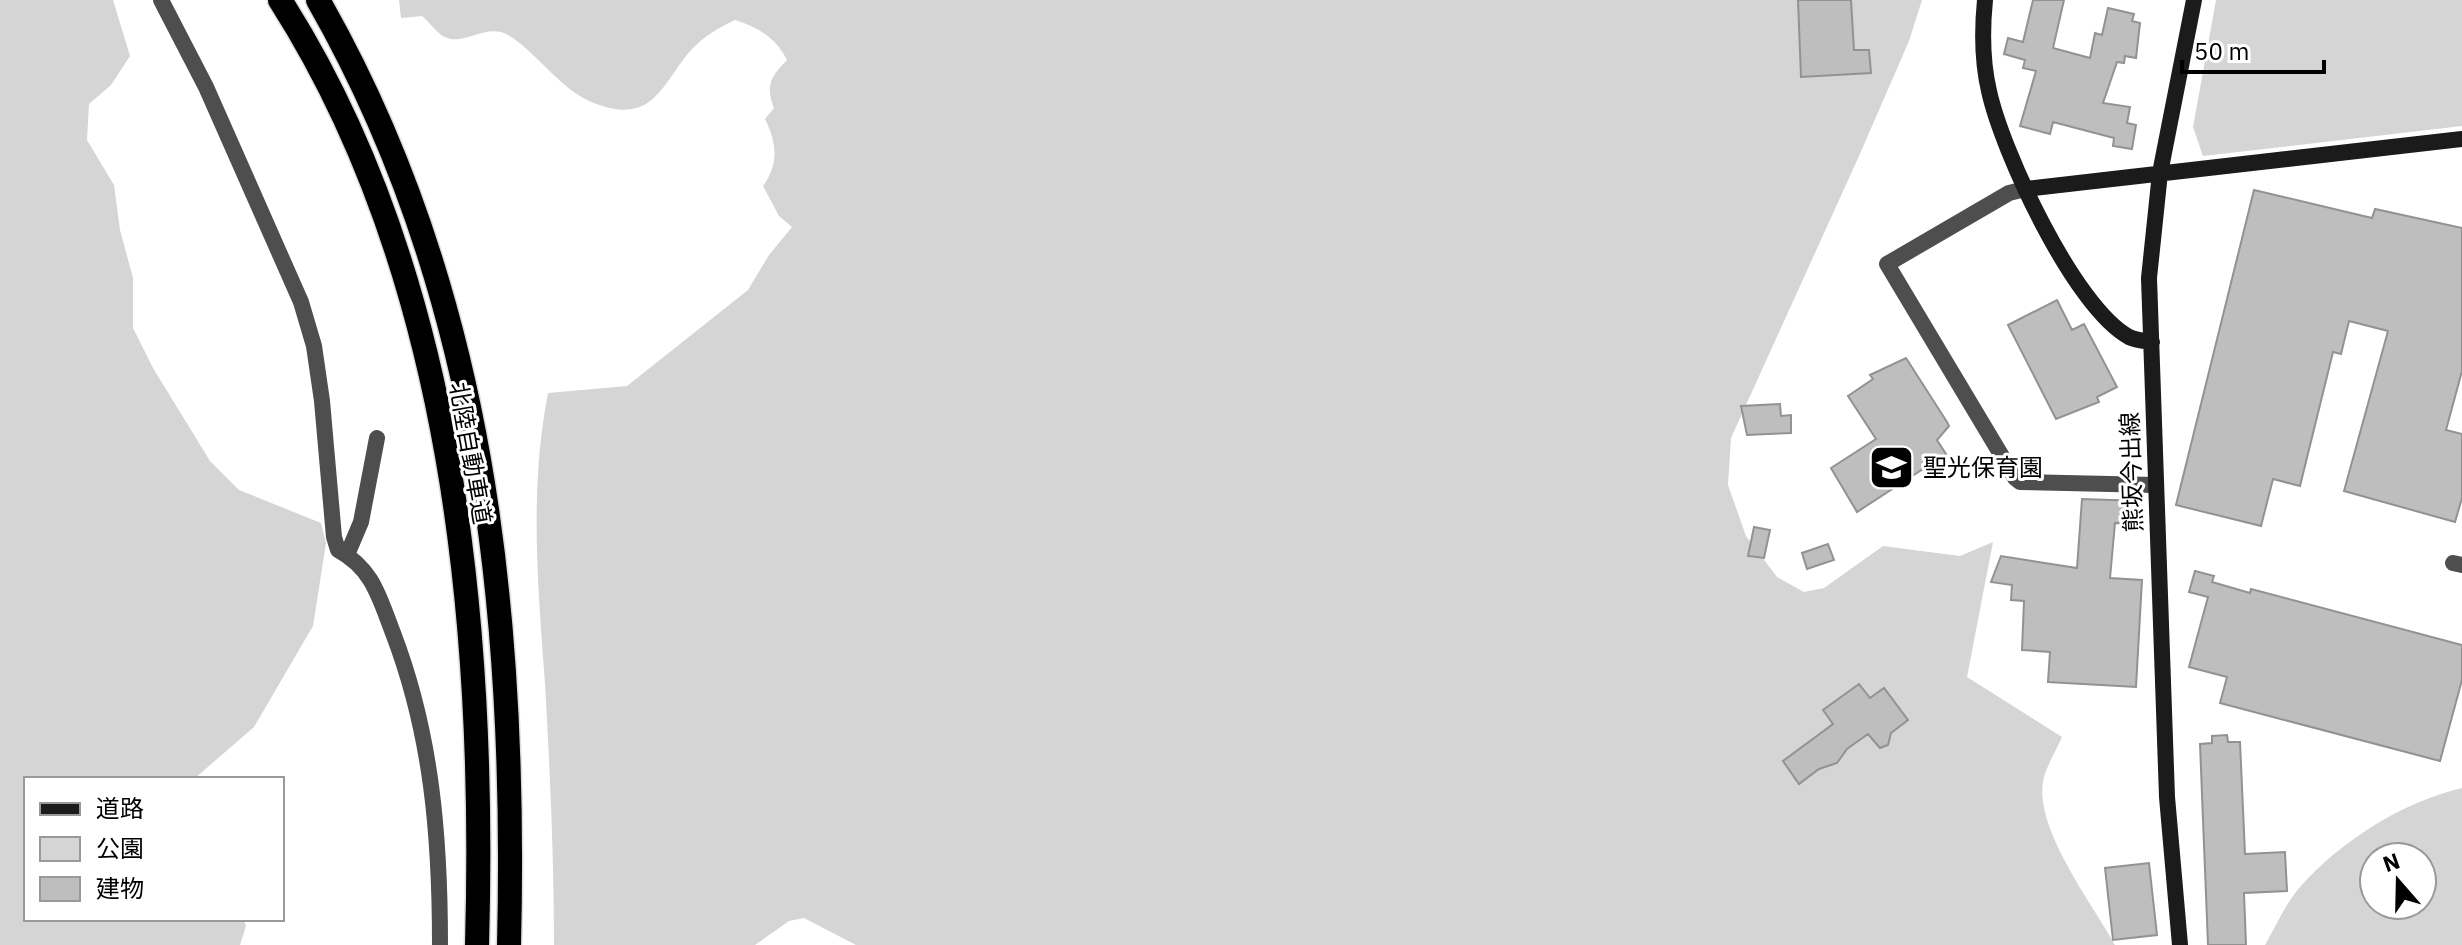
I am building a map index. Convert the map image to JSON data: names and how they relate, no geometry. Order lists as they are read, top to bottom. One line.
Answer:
{"streets":{"highway":["北陸自動車道"],"main road":["熊坂今出線"]},"places":{"school or university":["聖光保育園"]},"legend":["道路","公園","建物"],"scale_bar":"50 m","north":"top"}
